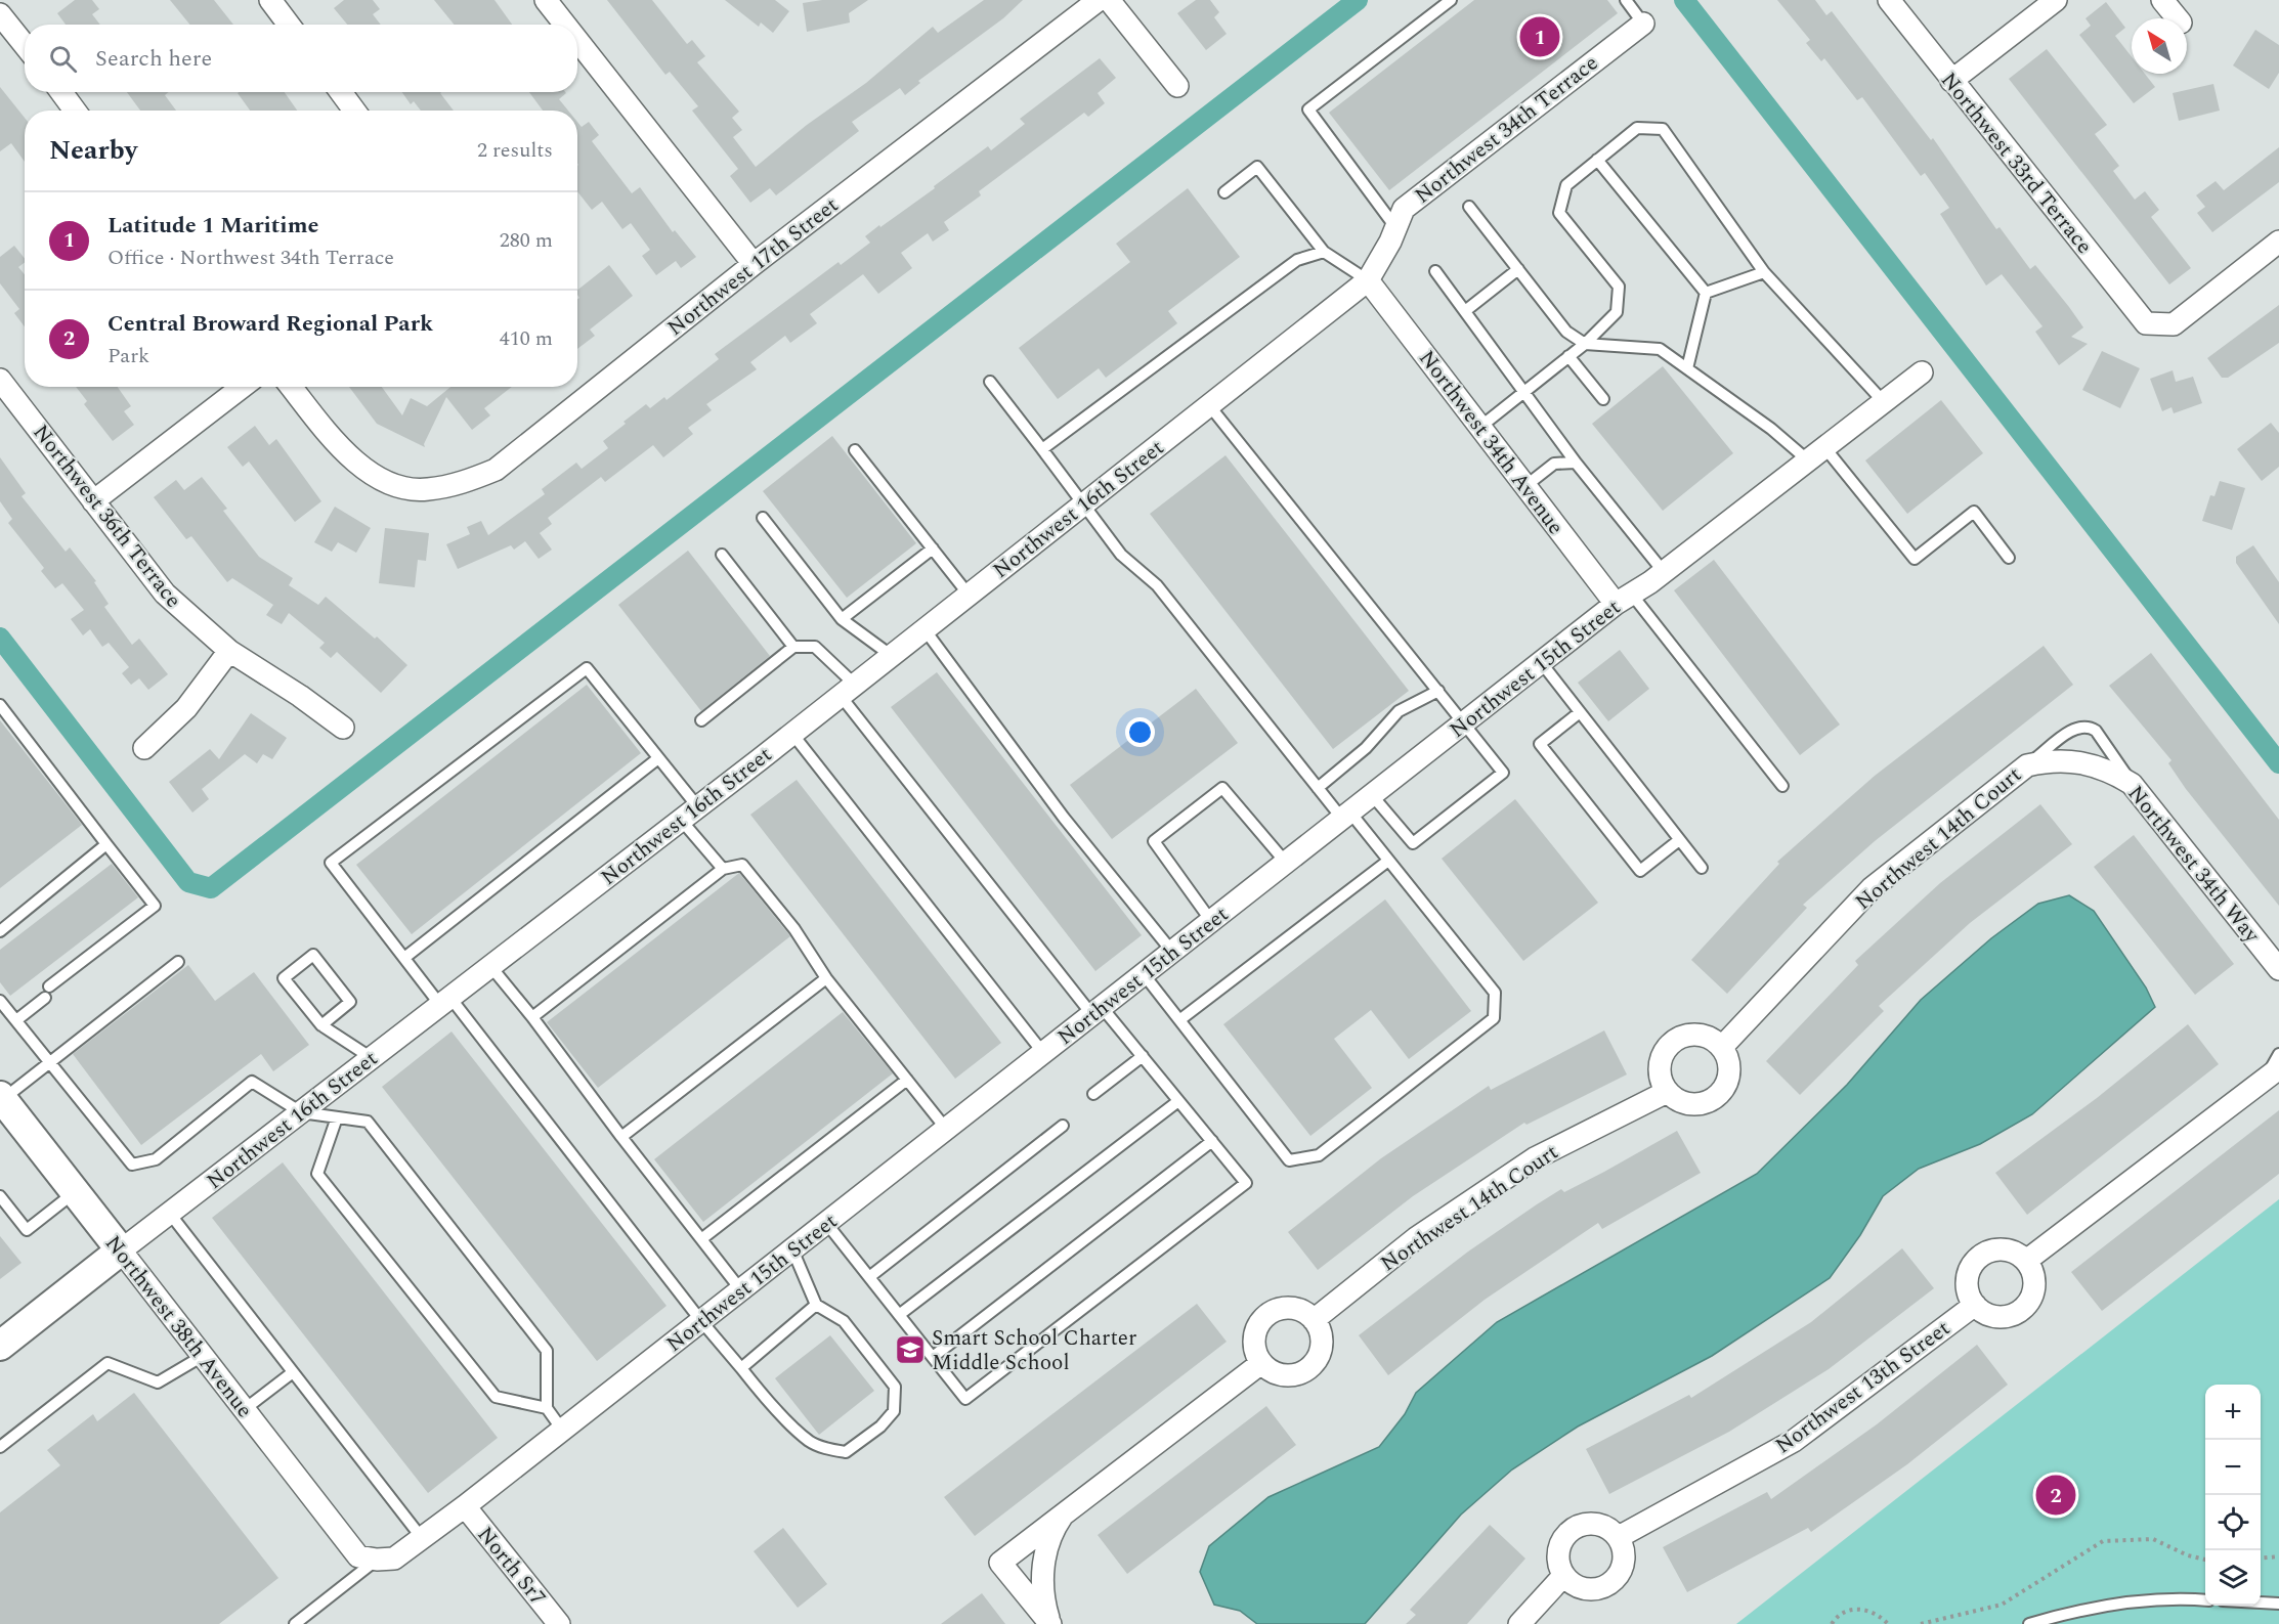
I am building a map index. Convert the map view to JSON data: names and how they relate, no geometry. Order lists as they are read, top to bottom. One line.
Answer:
{"streets":{"street":["Northwest 34th Terrace","Northwest 33rd Terrace","Northwest 17th Street","Northwest 34th Avenue","Northwest 16th Street","Northwest 36th Terrace","Northwest 15th Street","Northwest 14th Court","Northwest 34th Way","Northwest 38th Avenue","Northwest 13th Street","North Sr7"]},"crossings":[["Northwest 34th Terrace","Northwest 34th Avenue"],["Northwest 34th Terrace","Northwest 16th Street"],["Northwest 34th Avenue","Northwest 16th Street"],["Northwest 34th Avenue","Northwest 15th Street"],["Northwest 16th Street","Northwest 38th Avenue"],["Northwest 15th Street","Northwest 38th Avenue"],["Northwest 15th Street","North Sr7"],["Northwest 14th Court","Northwest 34th Way"]],"places":{"school or university":["Smart School Charter Middle School"]},"north":"top left","page":{"pins":["1","2"],"search":"Search here","heading":["Nearby","2 results"],"list":[{"mark":"1","name":"Latitude 1 Maritime","note":"Office · Northwest 34th Terrace","value":"280 m"},{"mark":"2","name":"Central Broward Regional Park","note":"Park","value":"410 m"}],"map_buttons":["+","−"]}}
